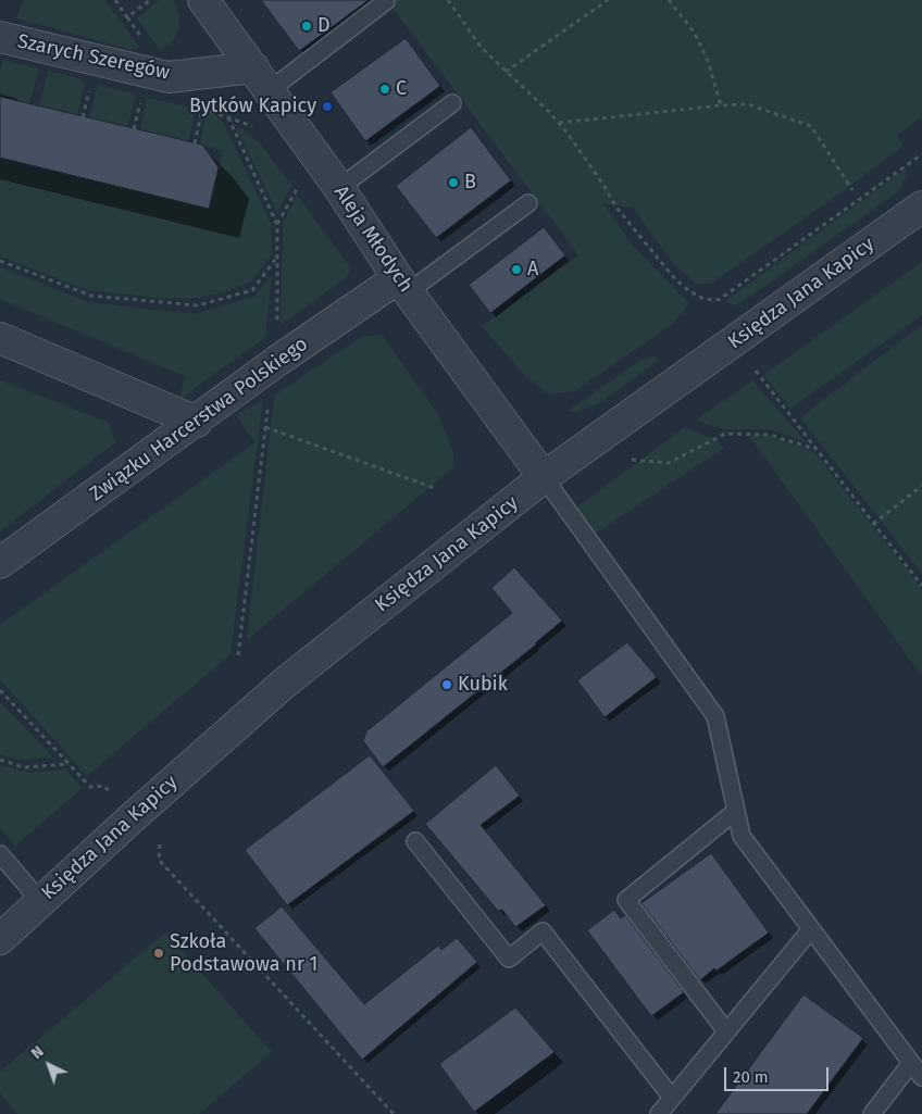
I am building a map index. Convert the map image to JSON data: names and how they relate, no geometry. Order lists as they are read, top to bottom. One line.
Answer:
{"streets":{"street":["Szarych Szeregów","Aleja Młodych","Księdza Jana Kapicy","Związku Harcerstwa Polskiego"]},"crossings":[["Szarych Szeregów","Aleja Młodych"],["Aleja Młodych","Księdza Jana Kapicy"],["Aleja Młodych","Związku Harcerstwa Polskiego"]],"places":["D","C","Bytków Kapicy","B","A","Kubik","Szkoła Podstawowa nr 1"],"scale_bar":"20 m","north":"top left"}
